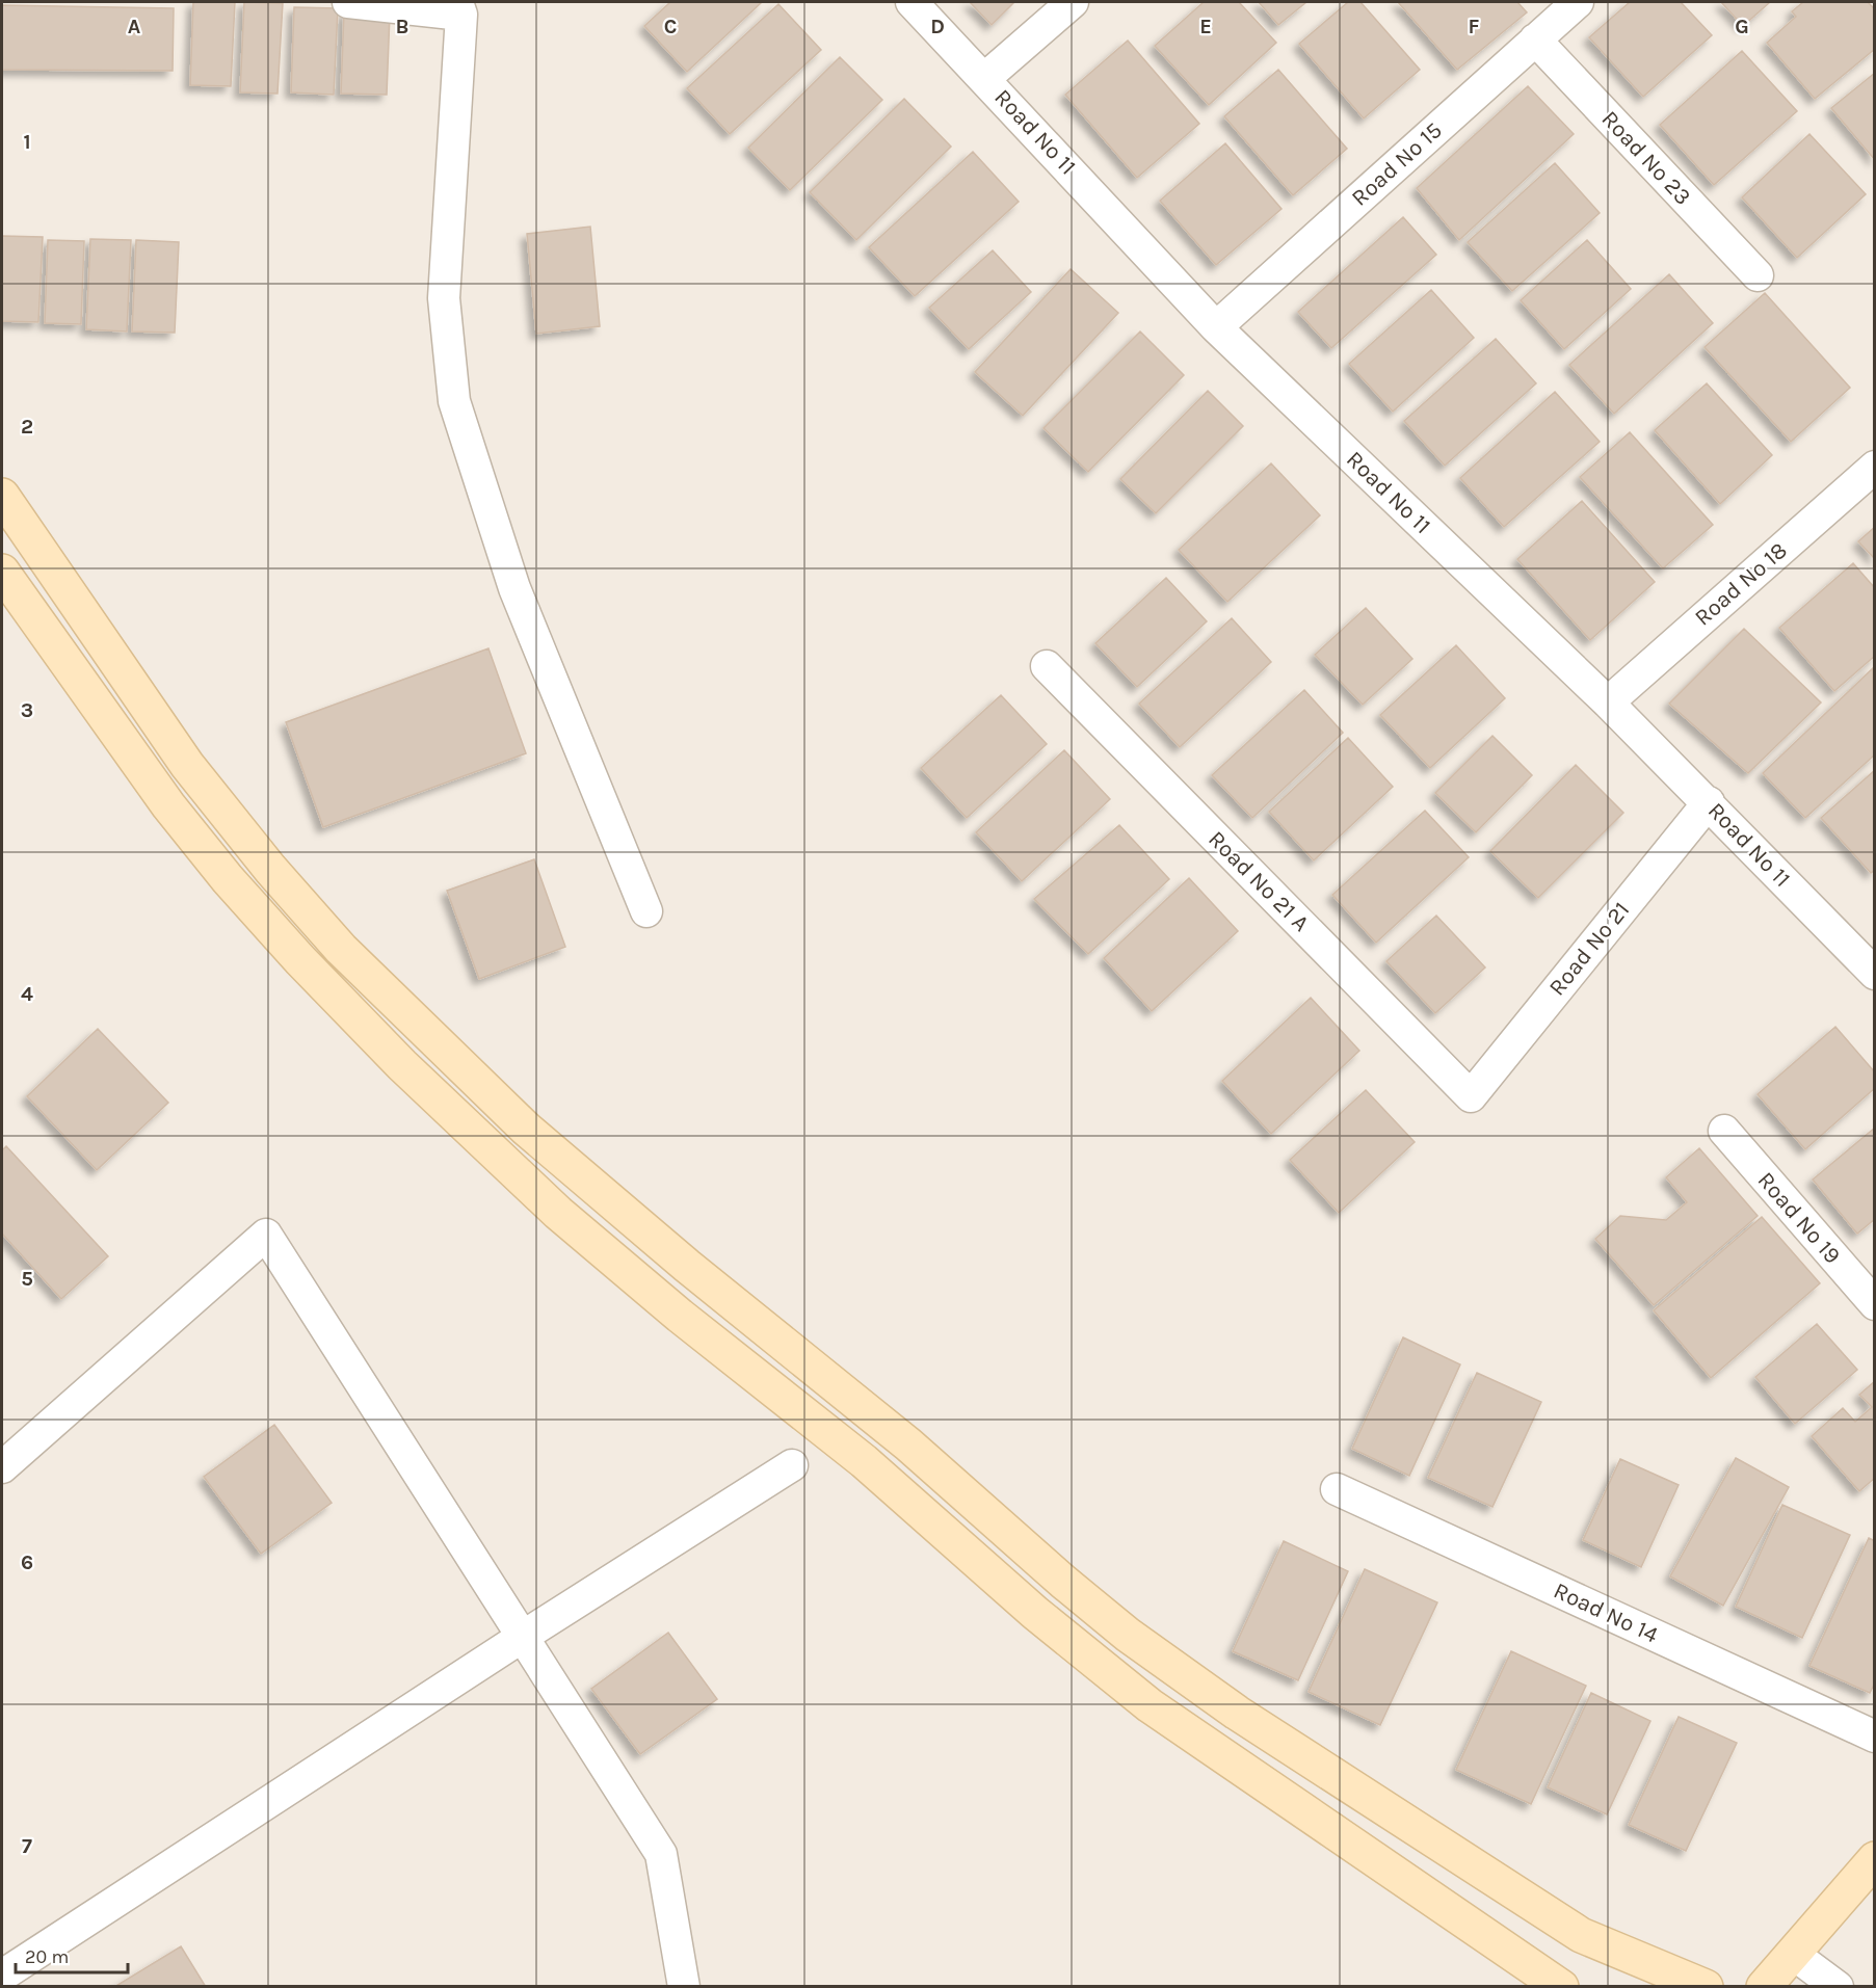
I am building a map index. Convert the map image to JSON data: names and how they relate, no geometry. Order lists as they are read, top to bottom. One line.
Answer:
{"streets":{"street":["Road No 11","Road No 23","Road No 15","Road No 18","Road No 21 A","Road No 21","Road No 19","Road No 14"]},"crossings":[["Road No 11","Road No 15"],["Road No 11","Road No 18"],["Road No 11","Road No 21"],["Road No 23","Road No 15"],["Road No 21 A","Road No 21"]],"scale_bar":"20 m","grid":{"columns":["A","B","C","D","E","F","G"],"rows":["1","2","3","4","5","6","7"]}}
